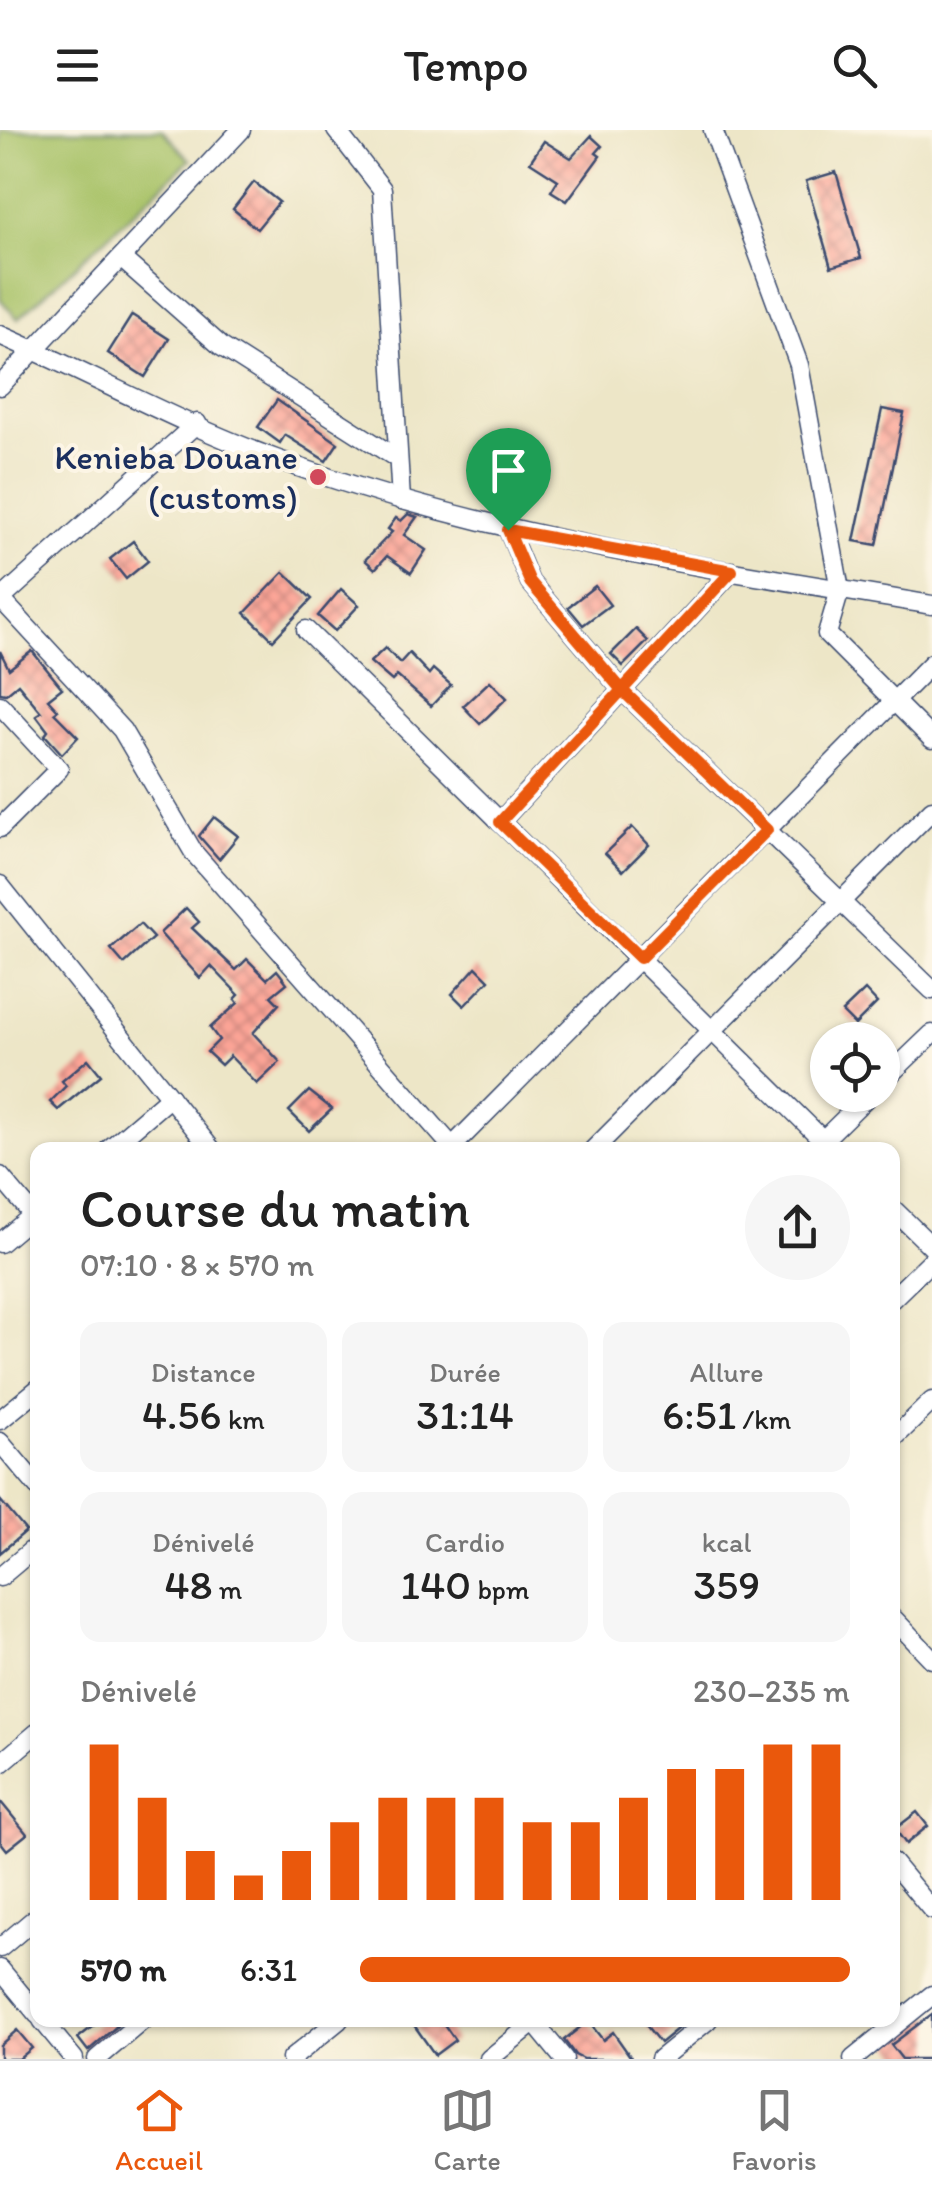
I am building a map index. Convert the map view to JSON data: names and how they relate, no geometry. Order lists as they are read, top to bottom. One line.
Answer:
{"places":["Kenieba Douane (customs)"],"page":{"header":"Tempo","heading":["Course du matin","07:10 · 8 × 570 m"],"stats":[["Distance","4.56 km"],["Durée","31:14"],["Allure","6:51 /km"],["Dénivelé","48 m"],["Cardio","140 bpm"],["kcal","359"]],"chart":["Dénivelé","230–235 m"],"list":[{"name":"570 m","note":"6:31"}],"tabs":["Accueil","Carte","Favoris"]}}
